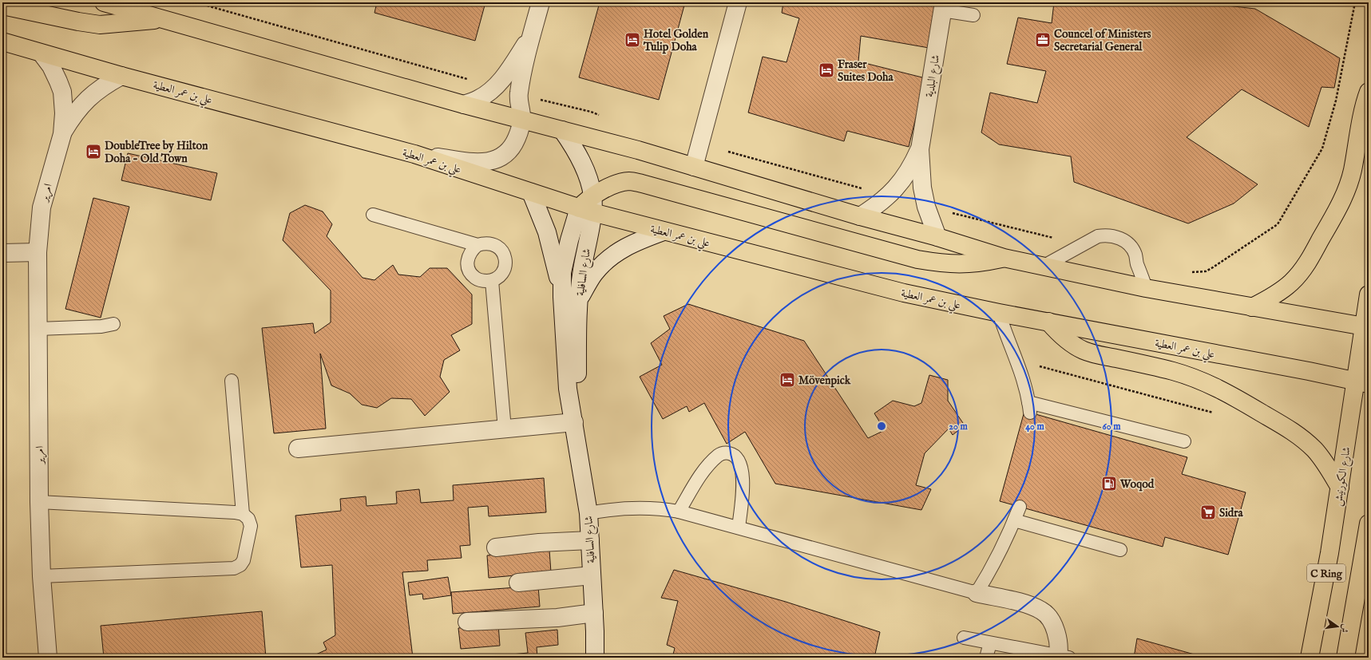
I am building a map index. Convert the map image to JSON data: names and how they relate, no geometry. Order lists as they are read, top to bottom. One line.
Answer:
{"streets":{"main road":["علي بن عمر العطية","شارع الكورنيش","C Ring"],"street":["شارع البلدية","امرير","شارع السافلية"]},"crossings":[["علي بن عمر العطية","امرير"],["علي بن عمر العطية","شارع السافلية"],["علي بن عمر العطية","شارع الكورنيش"]],"places":{"hotel":["Hotel Golden Tulip Doha","Fraser Suites Doha","DoubleTree by Hilton Doha - Old Town","Mövenpick"],"office":["Councel of Ministers Secretarial General"],"fuel station":["Woqod"],"supermarket":["Sidra"]},"north":"right","rings":["20 m","40 m","60 m"]}
